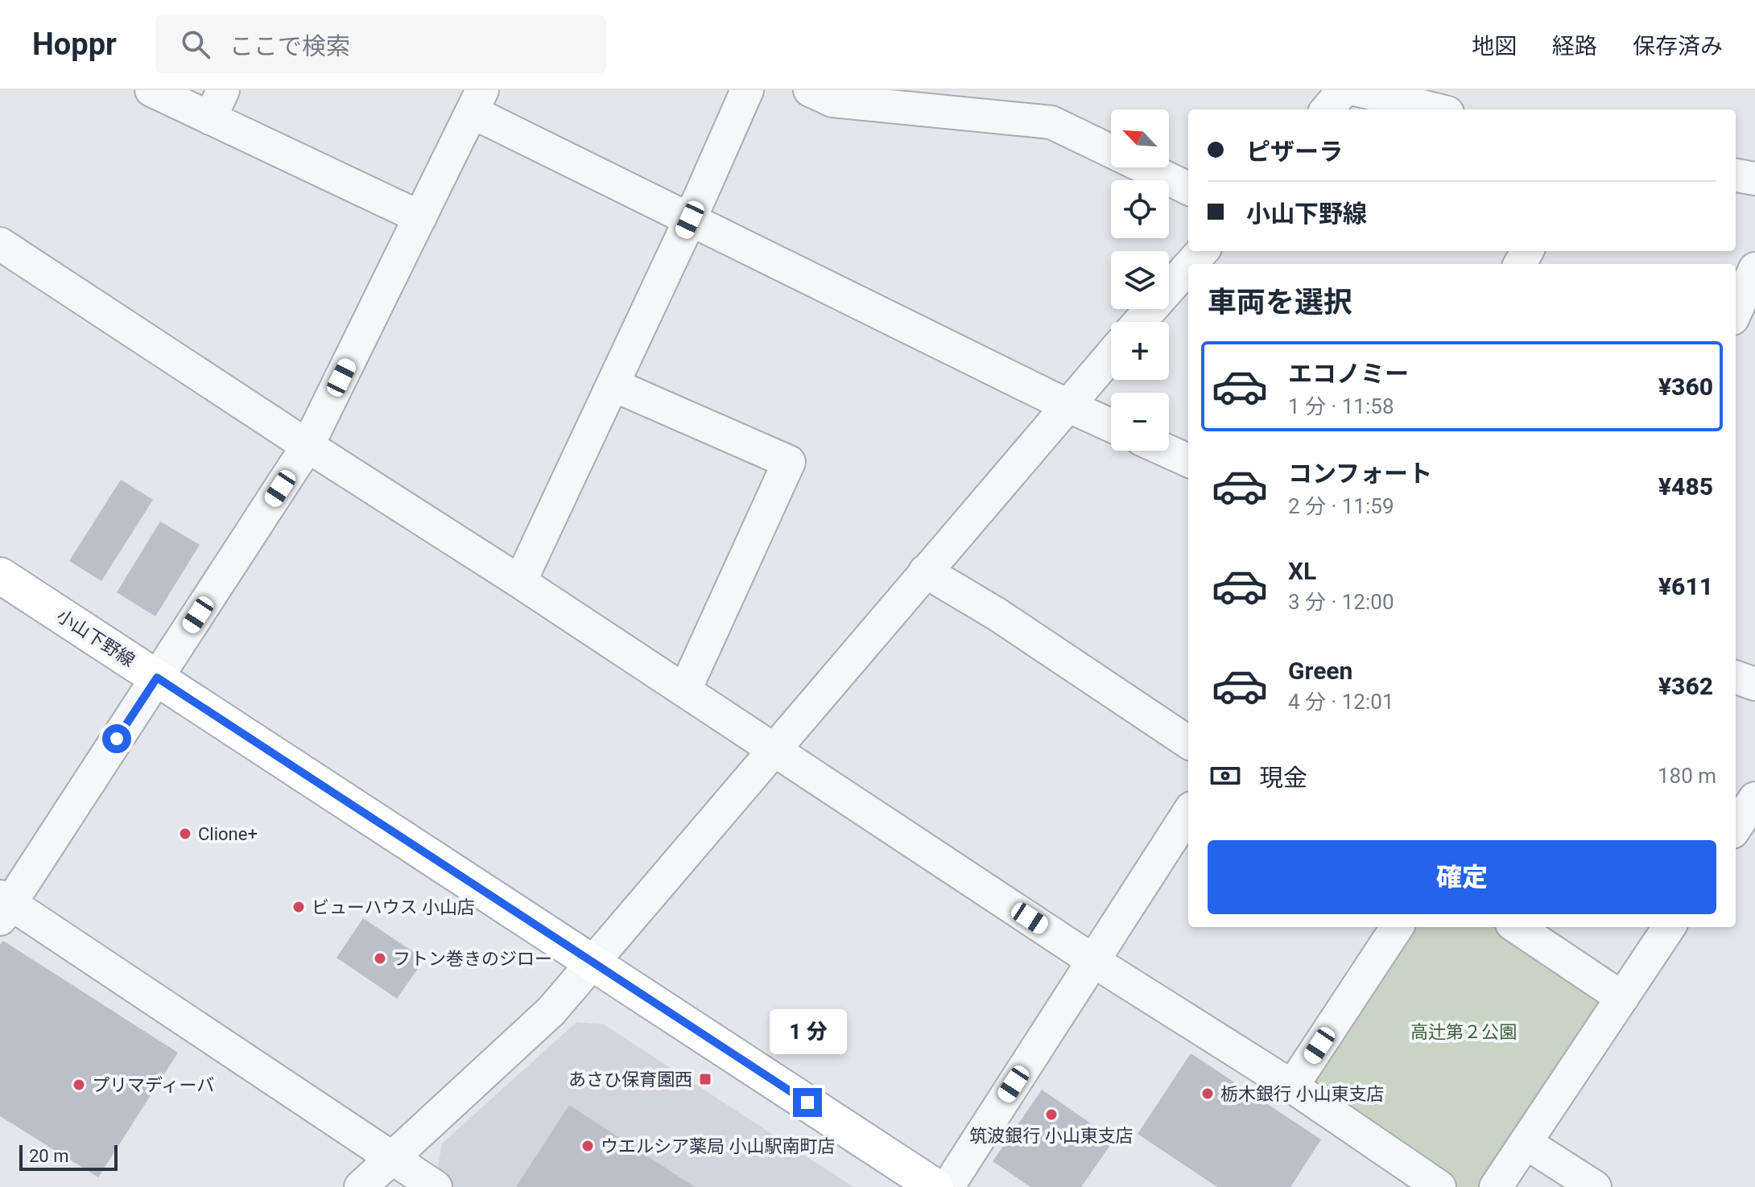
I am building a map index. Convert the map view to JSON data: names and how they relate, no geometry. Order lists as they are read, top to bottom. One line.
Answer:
{"streets":{"main road":["小山下野線"]},"parks":["高辻第２公園"],"places":{"other":["Clione+","ビューハウス 小山店","フトン巻きのジロー","プリマディーバ","栃木銀行 小山東支店","筑波銀行 小山東支店","ウエルシア薬局 小山駅南町店"],"transit":["あさひ保育園西"]},"scale_bar":"20 m","north":"top left","page":{"header":"Hoppr","search":"ここで検索","nav":["地図","経路","保存済み"],"map_buttons":["+","−"],"banner":["ピザーラ","小山下野線"],"heading":"車両を選択","list":[{"name":"エコノミー","note":"1 分 · 11:58","value":"¥360"},{"name":"コンフォート","note":"2 分 · 11:59","value":"¥485"},{"name":"XL","note":"3 分 · 12:00","value":"¥611"},{"name":"Green","note":"4 分 · 12:01","value":"¥362"}],"pay":["現金","180 m"],"buttons":"確定","bubble":"1 分","scale":"20 m"}}
